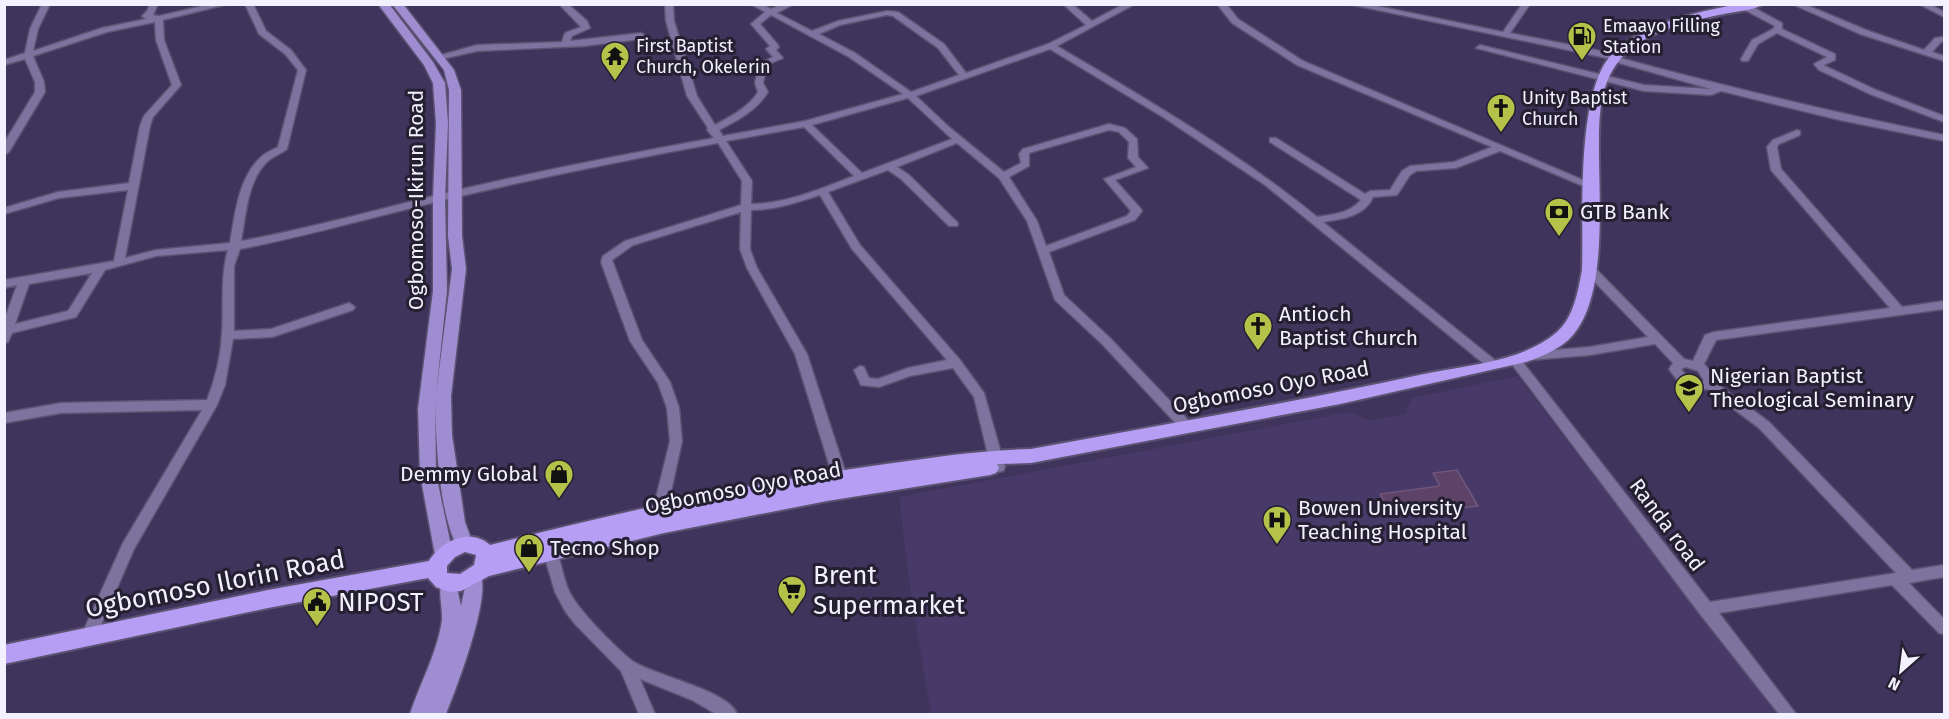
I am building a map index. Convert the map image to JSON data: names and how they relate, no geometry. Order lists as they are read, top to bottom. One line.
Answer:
{"streets":{"highway":["Ogbomoso Oyo Road","Ogbomoso Ilorin Road"],"main road":["Ogbomoso-Ikirun Road"],"street":["Randa road"]},"crossings":[["Ogbomoso-Ikirun Road","Ogbomoso Ilorin Road"],["Ogbomoso Oyo Road","Randa road"]],"places":{"fuel station":["Emaayo Filling Station"],"temple":["First Baptist Church, Okelerin"],"church":["Unity Baptist Church","Antioch Baptist Church"],"bank":["GTB Bank"],"school or university":["Nigerian Baptist Theological Seminary"],"shop":["Demmy Global","Tecno Shop"],"hospital":["Bowen University Teaching Hospital"],"supermarket":["Brent Supermarket"],"public building":["NIPOST"]},"north":"bottom left"}
